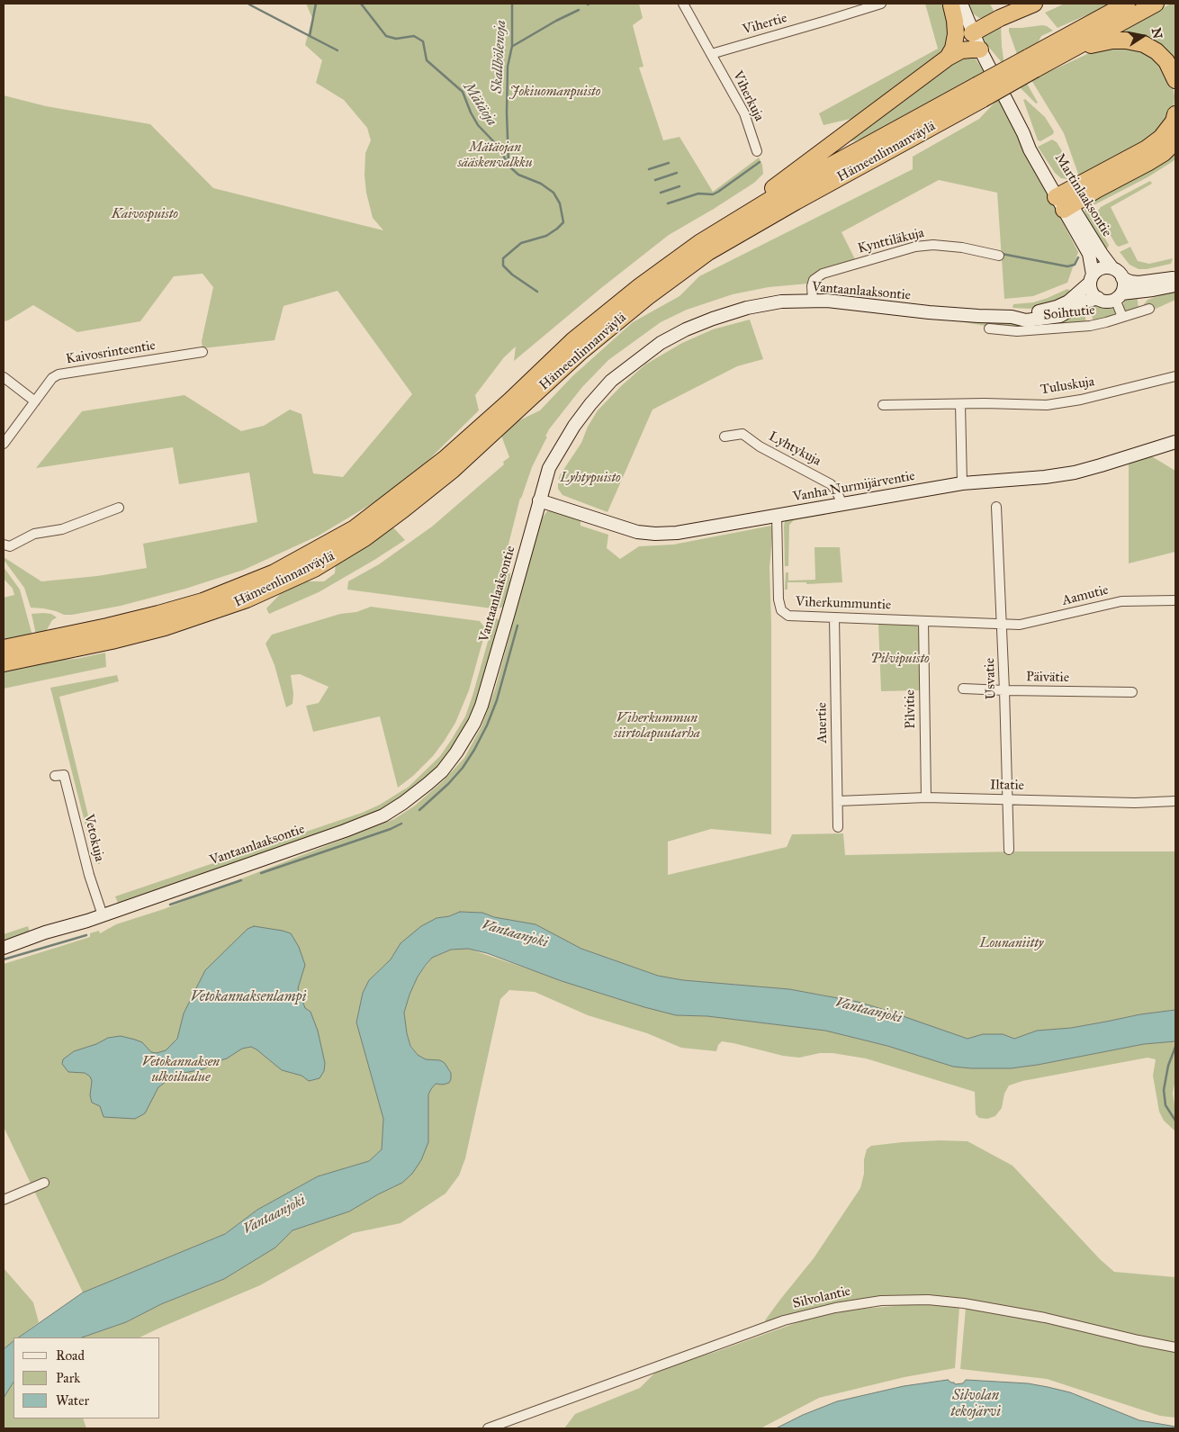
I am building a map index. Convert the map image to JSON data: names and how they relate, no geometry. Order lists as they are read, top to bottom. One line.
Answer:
{"streets":{"highway":["Hämeenlinnanväylä"],"main road":["Martinlaaksontie","Vantaanlaaksontie","Vanha Nurmijärventie"],"street":["Vihertie","Viherkuja","Kynttiläkuja","Soihtutie","Kaivosrinteentie","Tuluskuja","Lyhtykuja","Aamutie","Viherkummuntie","Päivätie","Usvatie","Pilvitie","Auertie","Iltatie","Vetokuja","Silvolantie"]},"crossings":[["Vihertie","Viherkuja"],["Martinlaaksontie","Vantaanlaaksontie"],["Kynttiläkuja","Vantaanlaaksontie"],["Vantaanlaaksontie","Vanha Nurmijärventie"],["Vantaanlaaksontie","Vetokuja"],["Lyhtykuja","Vanha Nurmijärventie"],["Vanha Nurmijärventie","Viherkummuntie"],["Aamutie","Viherkummuntie"],["Aamutie","Usvatie"],["Viherkummuntie","Usvatie"],["Viherkummuntie","Pilvitie"],["Viherkummuntie","Auertie"],["Päivätie","Usvatie"],["Usvatie","Iltatie"],["Pilvitie","Iltatie"],["Auertie","Iltatie"]],"water":["Skallbölenoja","Mätäoja","Vantaanjoki","Vetokannaksenlampi","Silvolan tekojärvi"],"parks":["Jokiuomanpuisto","Mätäojan sääskenvalkku","Kaivospuisto","Lyhtypuisto","Pilvipuisto","Viherkummun siirtolapuutarha","Lounaniitty","Vetokannaksen ulkoilualue"],"legend":["Road","Park","Water"],"north":"right"}
